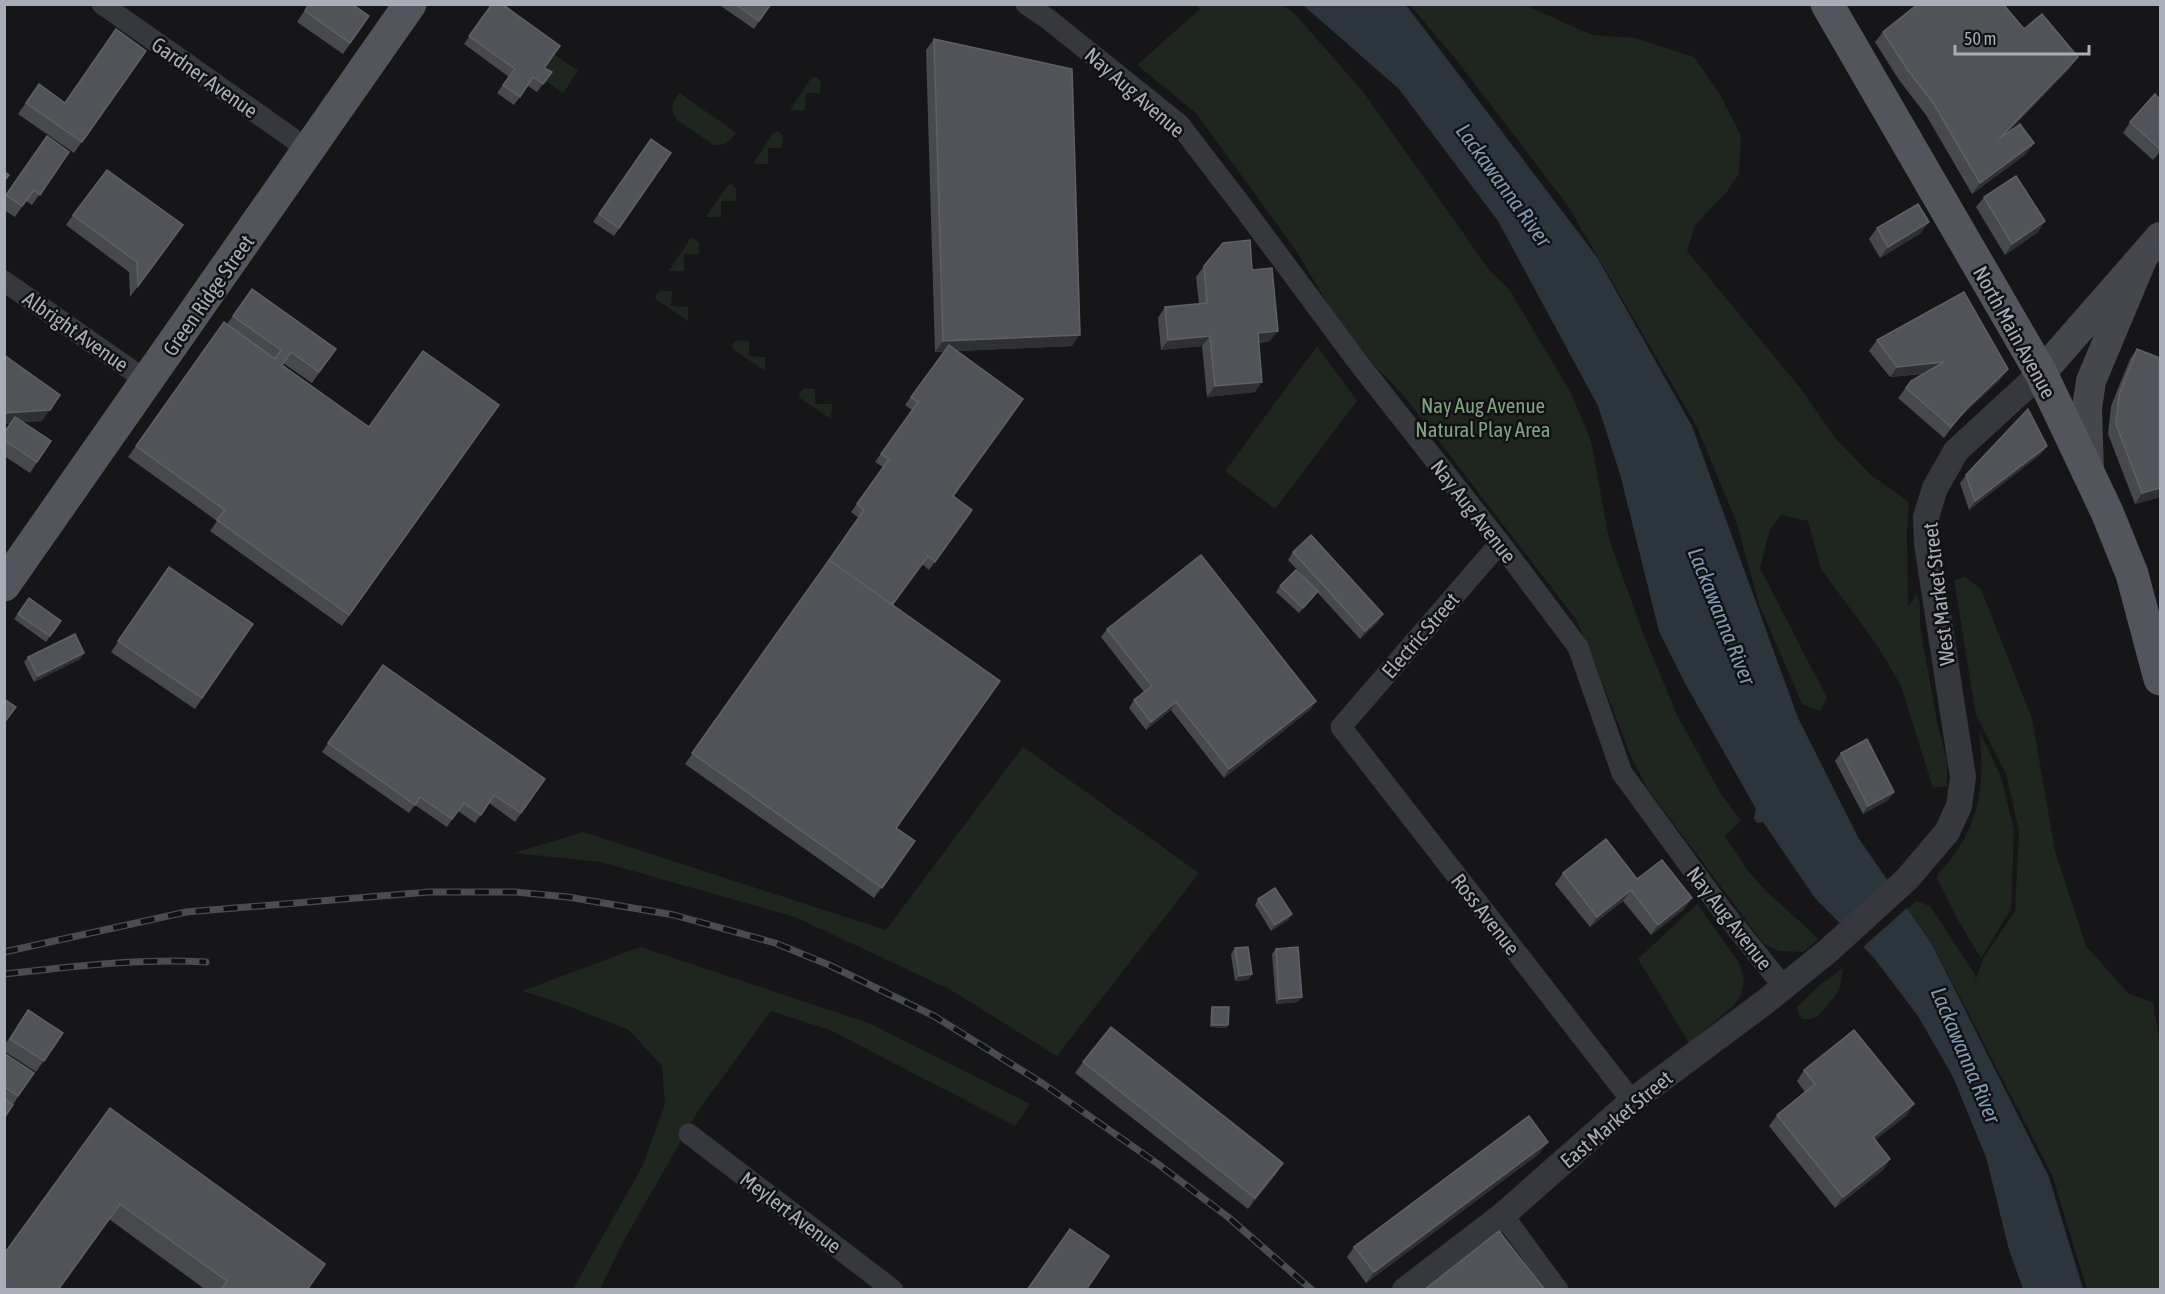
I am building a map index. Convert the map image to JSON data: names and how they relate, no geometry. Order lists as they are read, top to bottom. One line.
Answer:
{"streets":{"main road":["Green Ridge Street","North Main Avenue","West Market Street"],"street":["Gardner Avenue","Nay Aug Avenue","Albright Avenue","Electric Street","Ross Avenue","East Market Street","Meylert Avenue"]},"crossings":[["Gardner Avenue","Green Ridge Street"],["Nay Aug Avenue","Electric Street"],["Nay Aug Avenue","East Market Street"],["Green Ridge Street","Albright Avenue"],["North Main Avenue","West Market Street"],["West Market Street","East Market Street"],["Electric Street","Ross Avenue"],["Ross Avenue","East Market Street"]],"water":["Lackawanna River"],"parks":["Nay Aug Avenue Natural Play Area"],"scale_bar":"50 m"}
